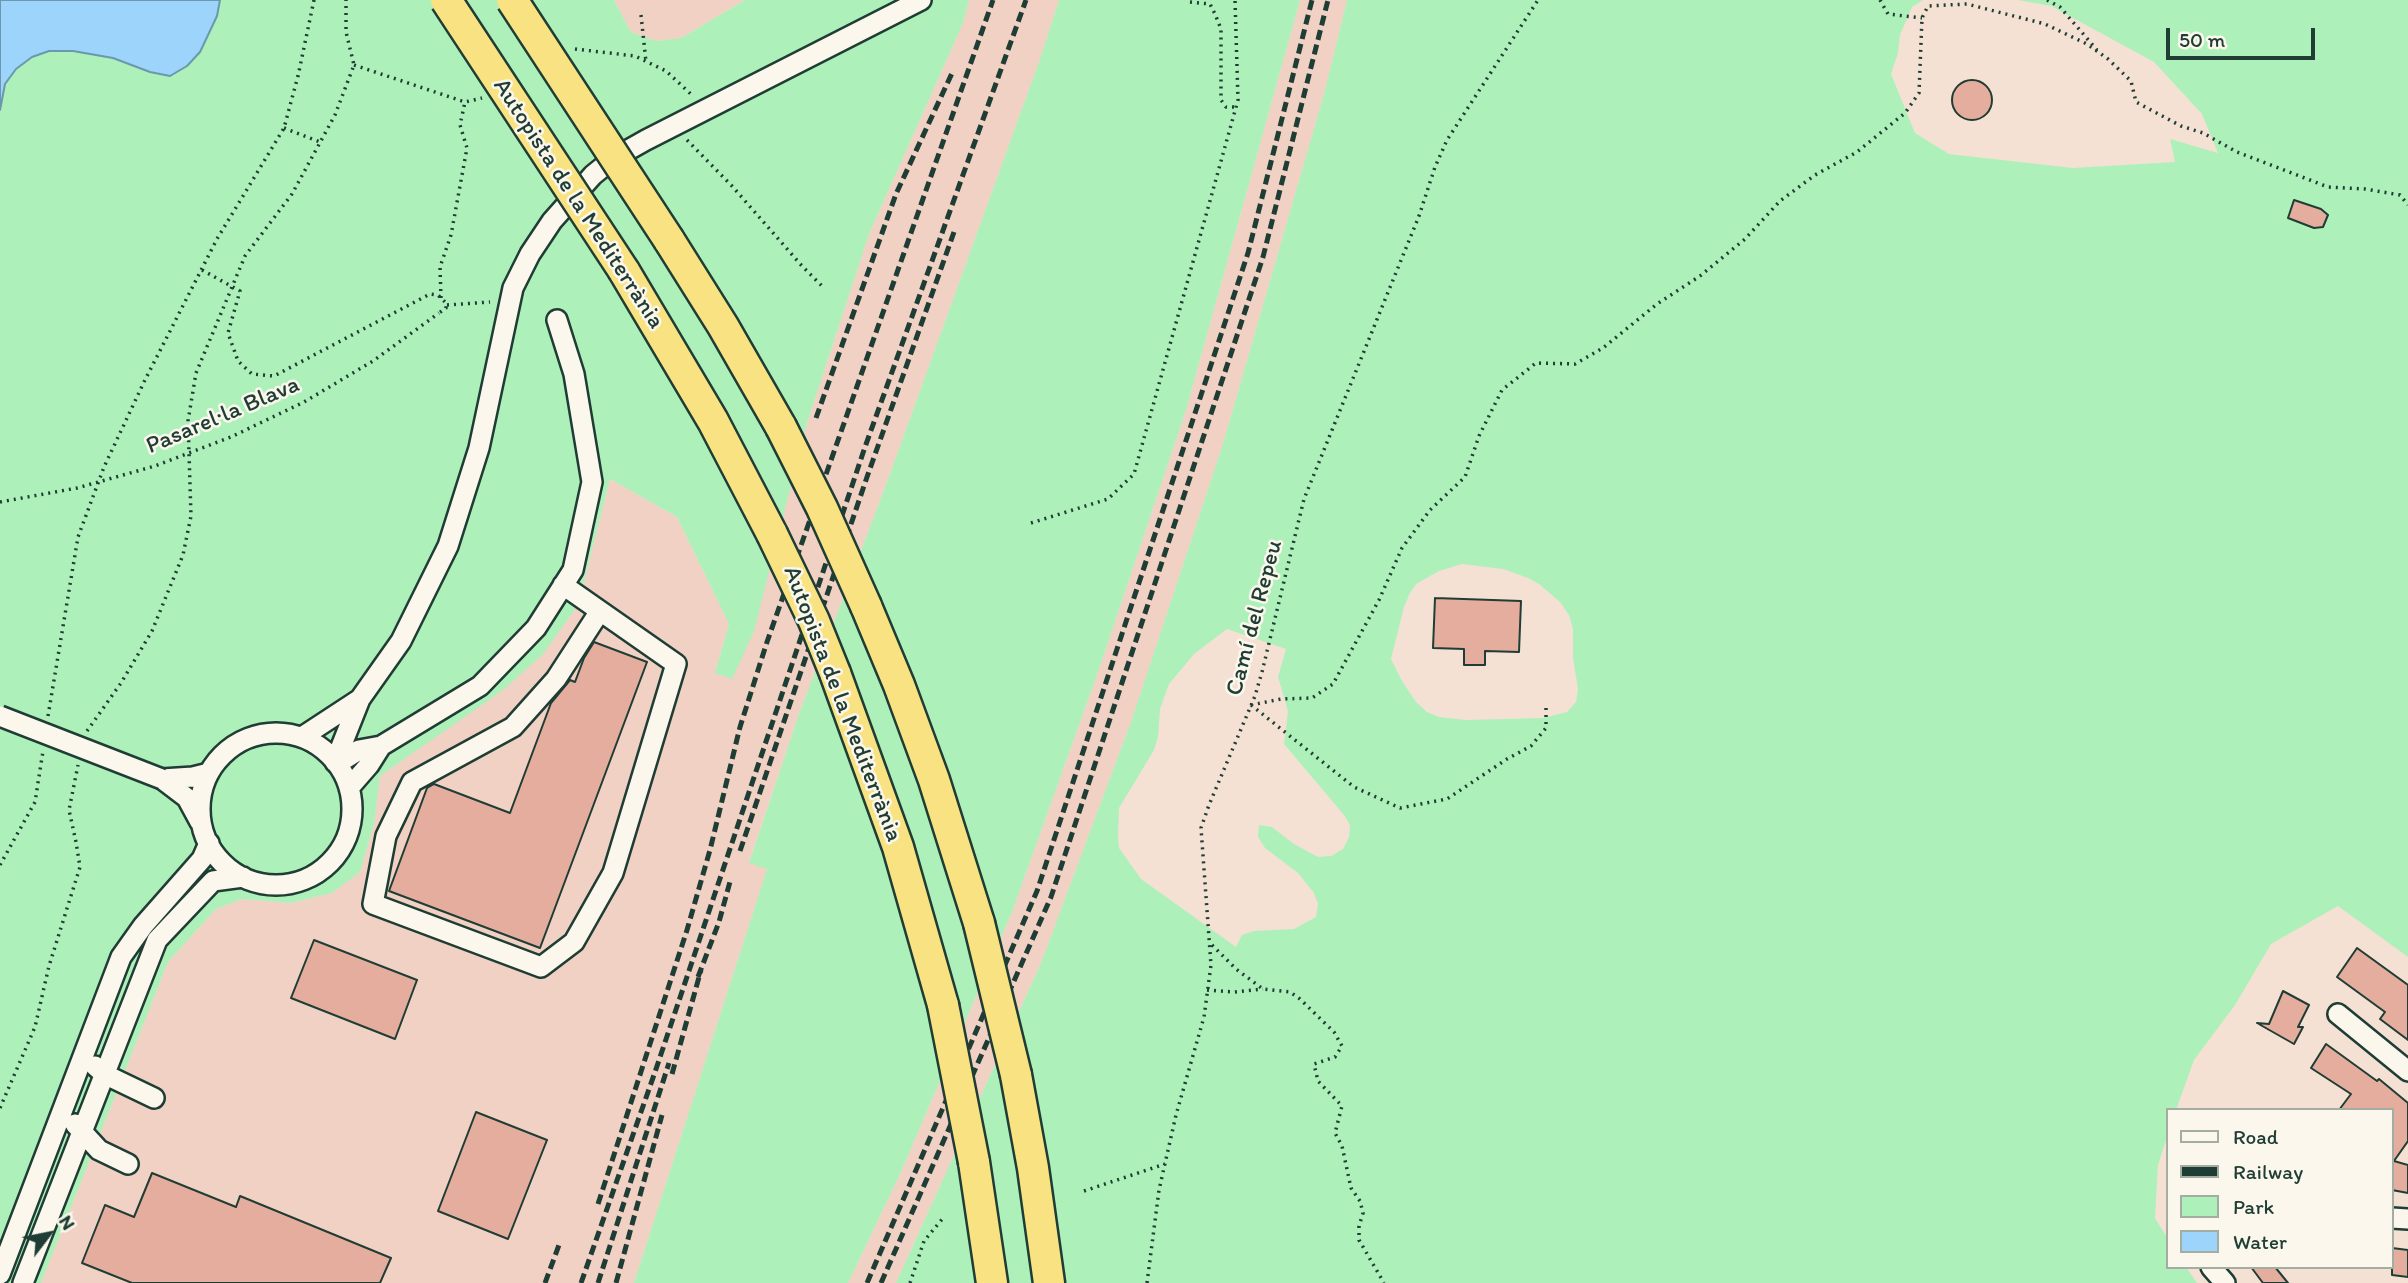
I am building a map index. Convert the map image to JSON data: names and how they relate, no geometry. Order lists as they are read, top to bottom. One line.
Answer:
{"streets":{"highway":["Autopista de la Mediterrània"],"path":["Pasarel·la Blava","Camí del Repeu"]},"legend":["Road","Railway","Park","Water"],"scale_bar":"50 m","north":"top right"}
